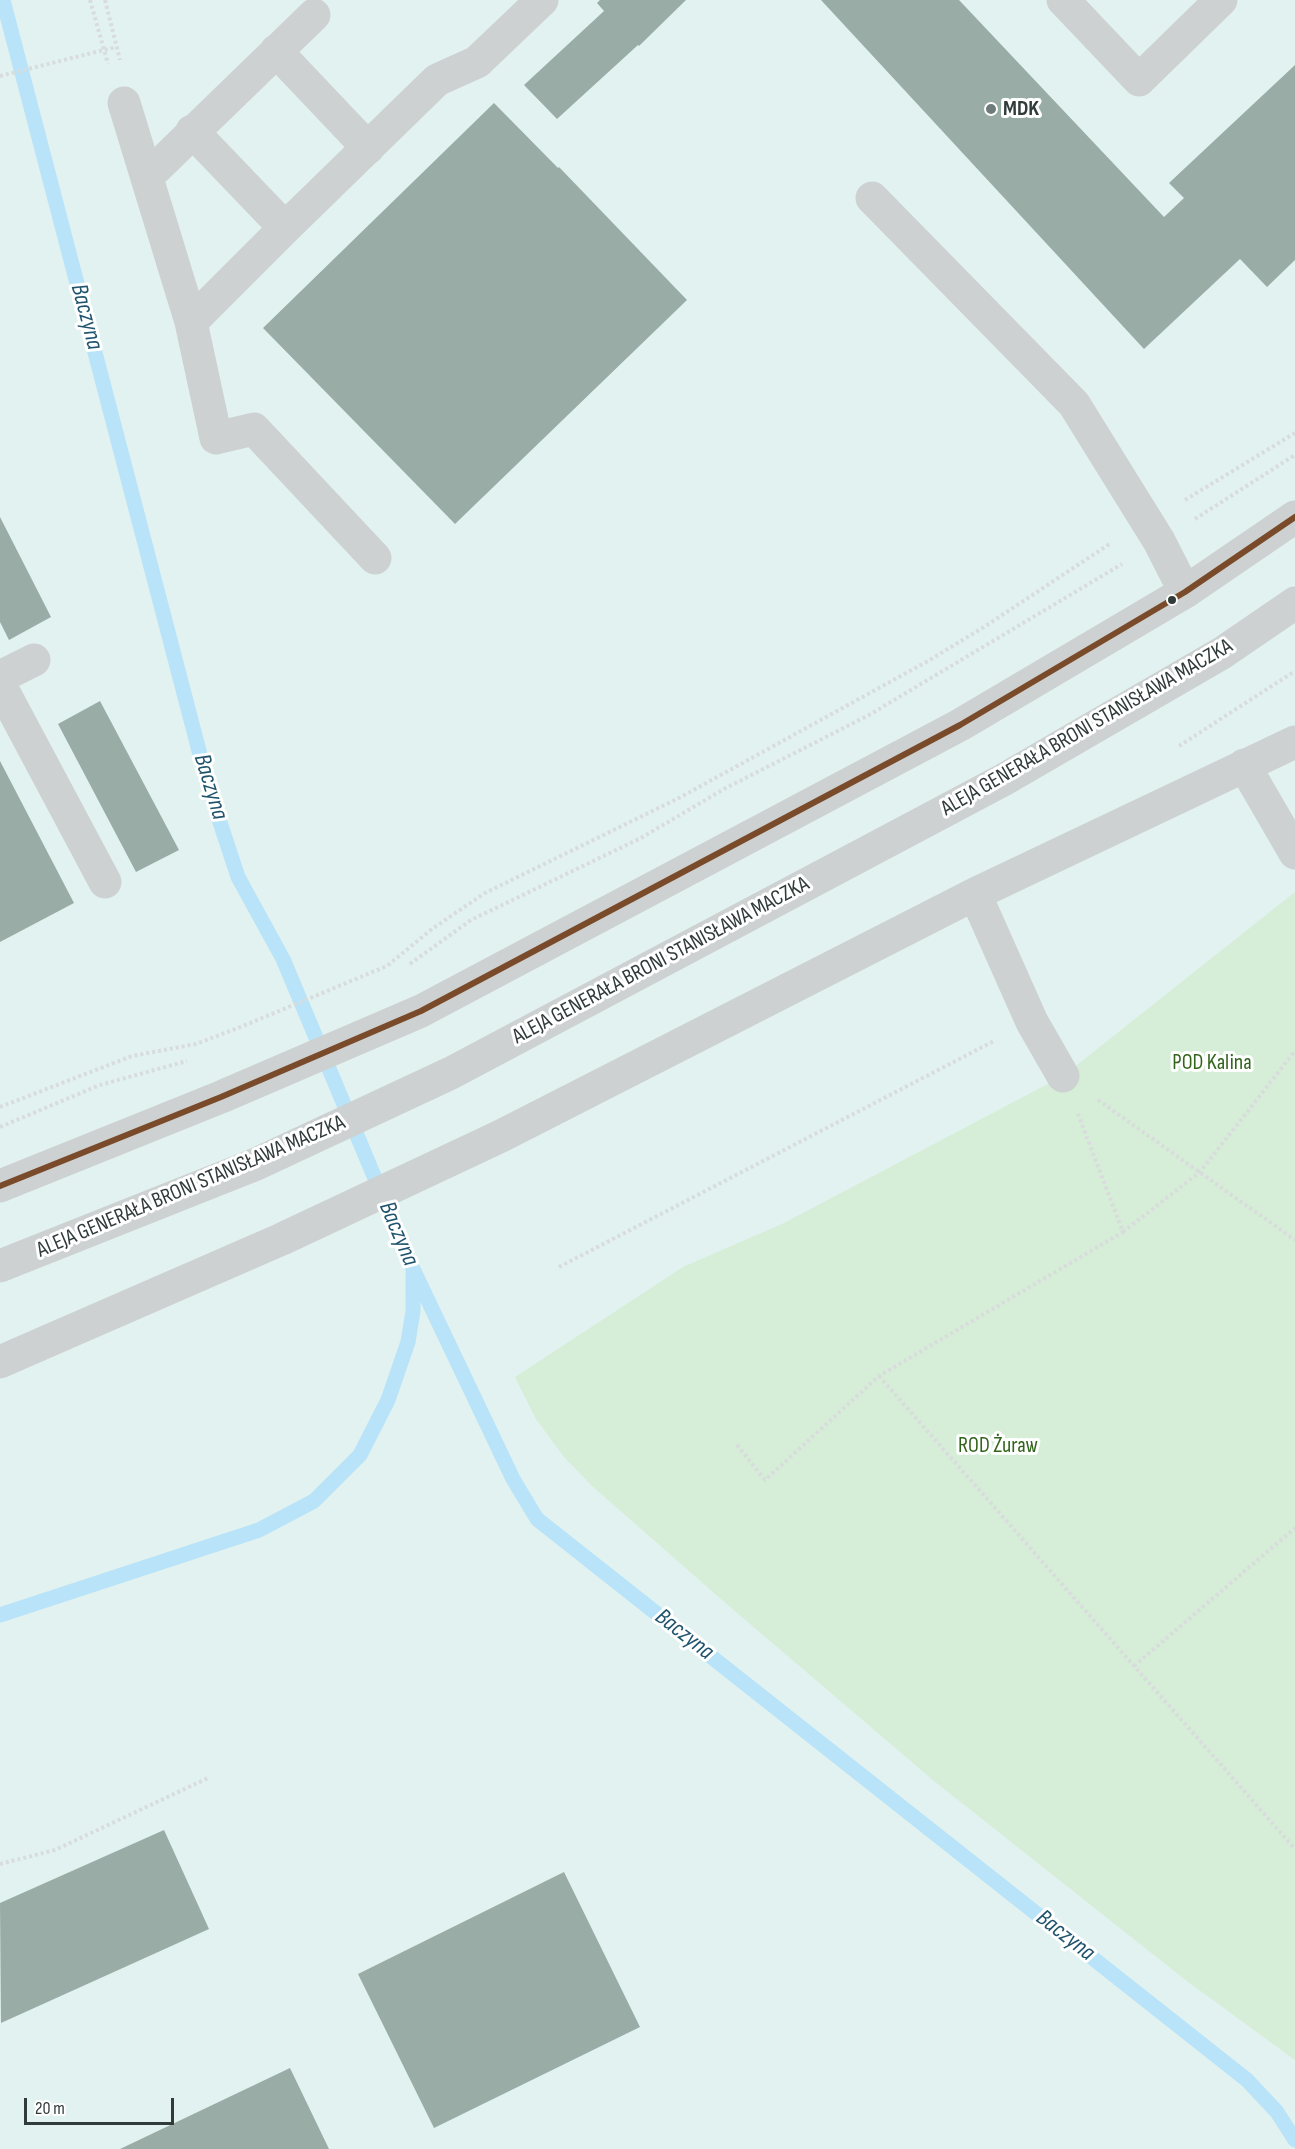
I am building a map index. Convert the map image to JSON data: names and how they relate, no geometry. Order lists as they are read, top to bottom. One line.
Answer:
{"streets":{"main road":["ALEJA GENERAŁA BRONI STANISŁAWA MACZKA"]},"water":["Baczyna"],"parks":["POD Kalina","ROD Żuraw"],"places":["MDK"],"scale_bar":"20 m"}
